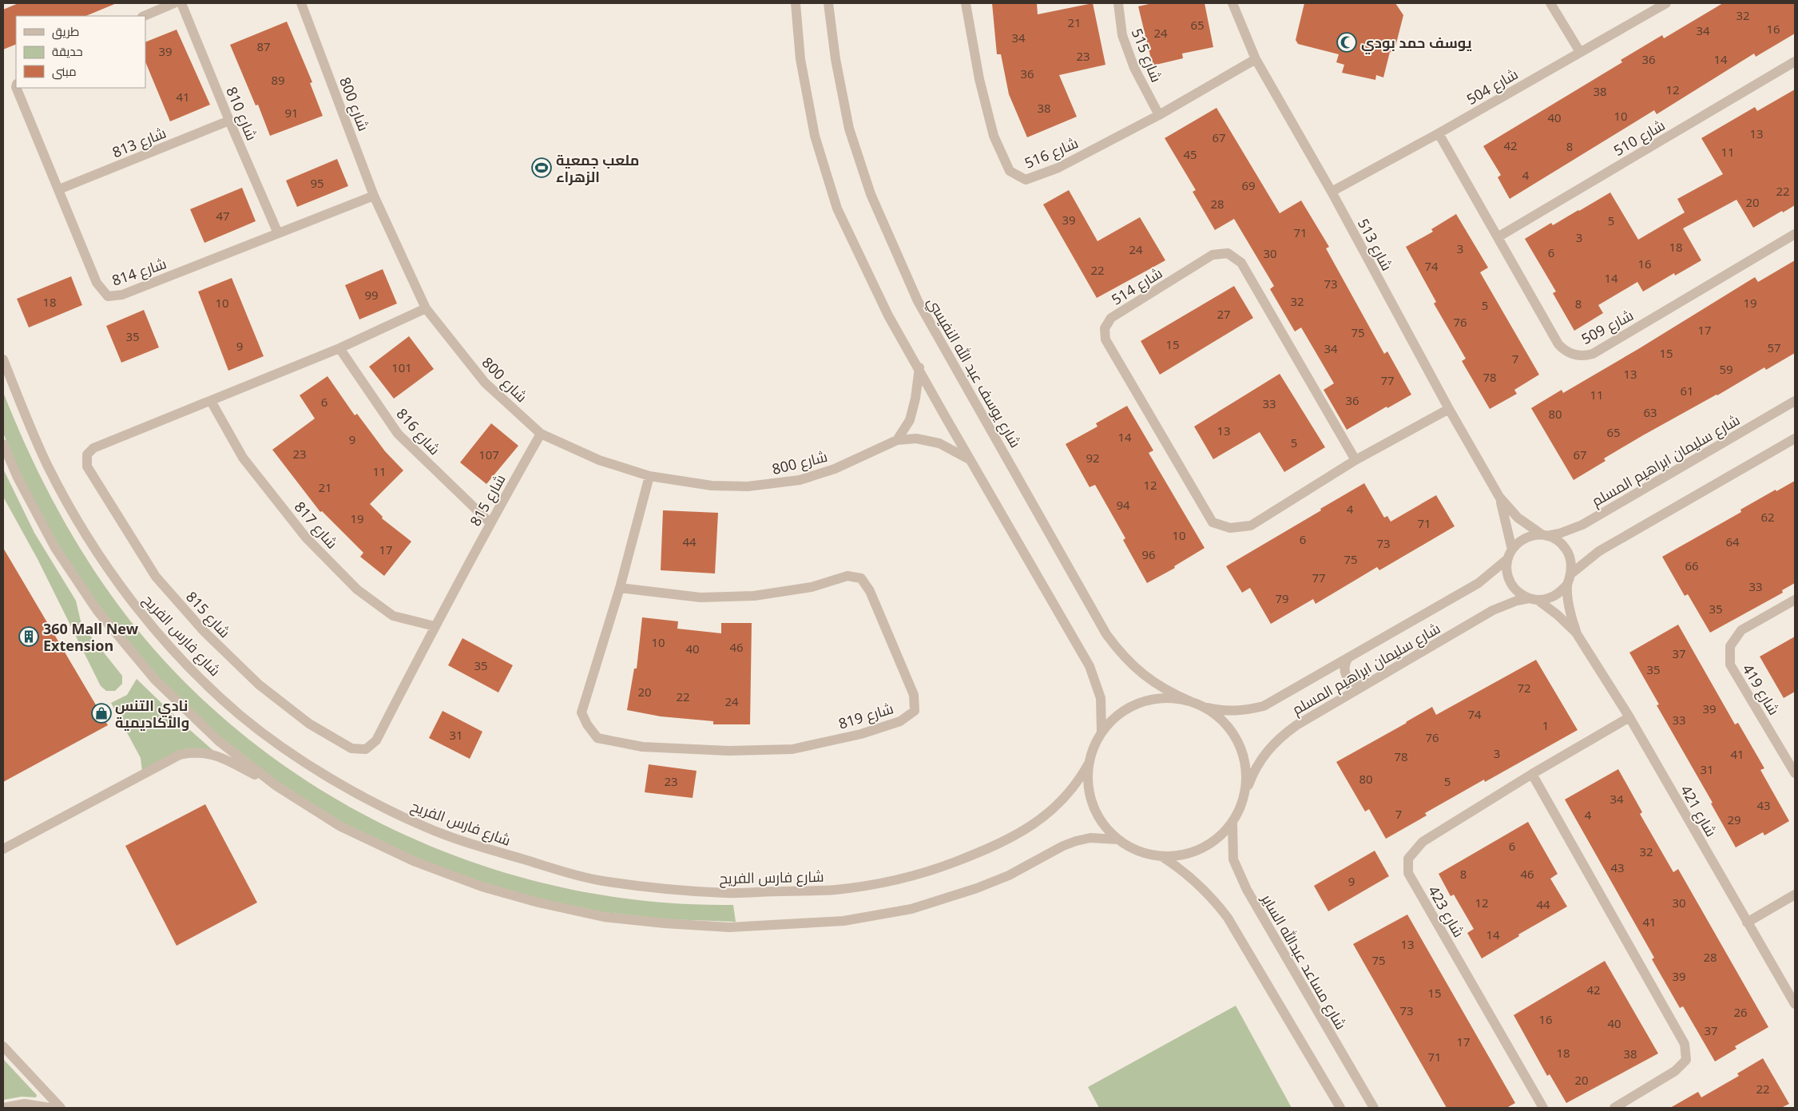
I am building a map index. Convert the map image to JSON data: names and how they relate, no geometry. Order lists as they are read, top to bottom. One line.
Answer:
{"streets":{"street":["شارع 515","شارع 504","شارع 800","شارع 810","شارع 510","شارع 813","شارع 516","شارع 513","شارع 814","شارع 514","شارع 509","شارع يوسف عبد الله النفيسي","شارع 816","شارع سليمان ابراهيم المسلم","شارع 815","شارع 817","شارع فارس الفريح","شارع 419","شارع 819","شارع 421","شارع 423","شارع مساعد عبدالله الساير"]},"crossings":[["شارع 515","شارع 516"],["شارع 504","شارع 513"],["شارع 504","شارع 509"],["شارع 800","شارع 814"],["شارع 800","شارع 815"],["شارع 800","شارع 819"],["شارع 810","شارع 813"],["شارع 810","شارع 814"],["شارع 510","شارع 509"],["شارع 813","شارع 814"],["شارع 516","شارع 513"],["شارع 513","شارع 514"],["شارع 513","شارع سليمان ابراهيم المسلم"],["شارع 513","شارع 421"],["شارع 816","شارع 815"],["شارع سليمان ابراهيم المسلم","شارع 421"],["شارع سليمان ابراهيم المسلم","شارع مساعد عبدالله الساير"],["شارع 815","شارع 817"],["شارع 421","شارع 423"]],"places":{"mosque":["يوسف حمد بودي"],"sports":["ملعب جمعية الزهراء"],"building":["360 Mall New Extension"],"shop":["نادي التنس والأكاديمية"]},"house_numbers":["32","21","65","16","34","24","34","87","39","23","36","14","36","89","12","38","41","38","91","10","40","13","67","42","8","11","45","4","95","69","22","20","28","47","39","5","71","3","18","3","24","6","30","16","74","22","14","73","99","32","18","10","19","8","5","27","76","17","75","35","15","9","57","34","15","7","101","59","13","78","77","61","11","36","6","33","63","80","13","65","14","9","5","23","107","67","92","11","12","21","94","4","62","19","71","10","6","44","64","73","17","96","75","66","77","33","79","35","10","46","40","37","35","35","72","20","22","24","39","74","33","1","31","76","3","41","78","31","80","23","5","34","43","7","4","29","6","32","43","8","46","9","12","30","44","41","14","13","28","75","39","42","15","73","26","16","40","37","17","18","38","71","20","22"],"legend":["طريق","حديقة","مبنى"]}
